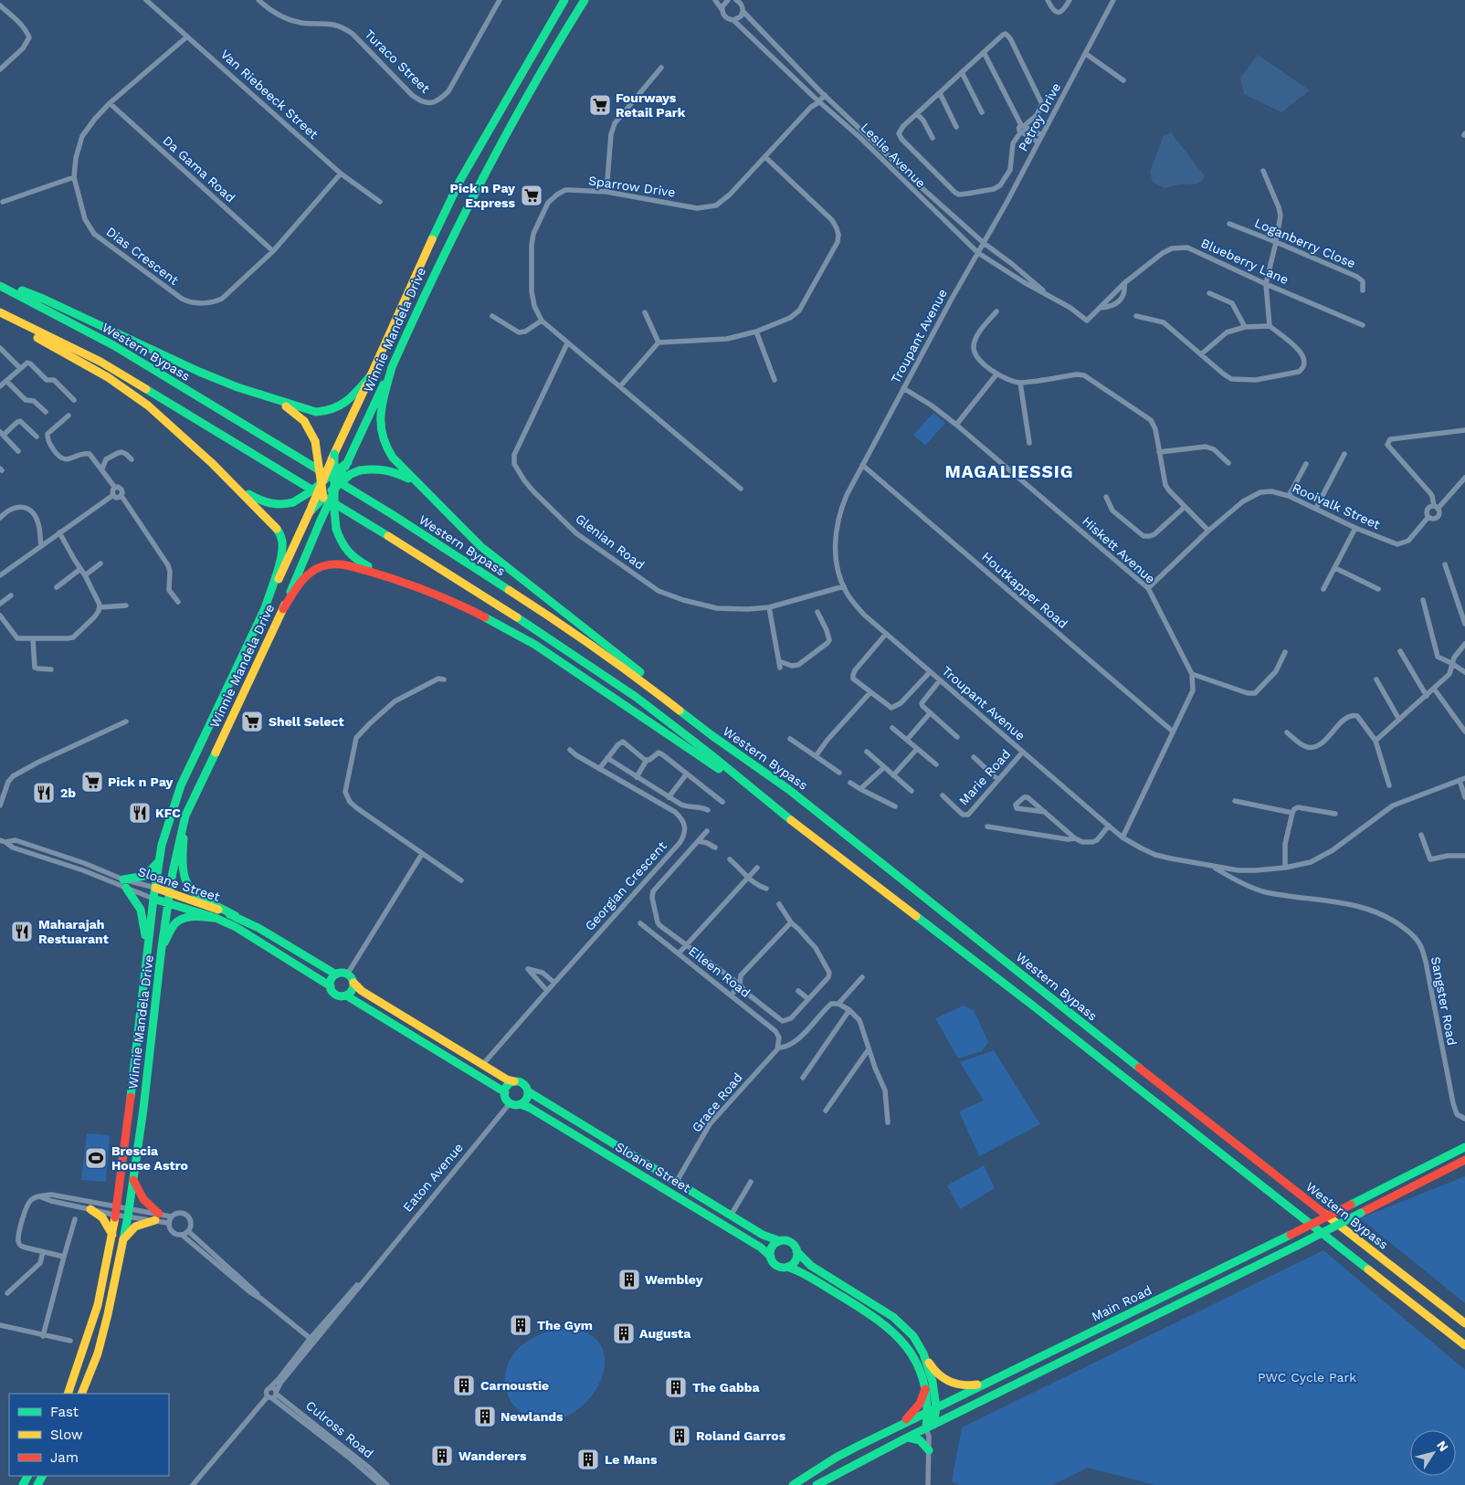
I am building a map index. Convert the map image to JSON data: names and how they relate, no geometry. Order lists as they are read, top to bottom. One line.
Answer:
{"streets":{"main road":["Winnie Mandela Drive","Western Bypass","Sloane Street","Main Road"],"street":["Turaco Street","Van Riebeeck Street","Petroy Drive","Leslie Avenue","Da Gama Road","Sparrow Drive","Loganberry Close","Dias Crescent","Blueberry Lane","Troupant Avenue","Rooivalk Street","Glenian Road","Hiskett Avenue","Houtkapper Road","Marie Road","Georgian Crescent","Eileen Road","Sangster Road","Grace Road","Eaton Avenue","Culross Road"]},"crossings":[["Van Riebeeck Street","Dias Crescent"],["Petroy Drive","Leslie Avenue"],["Petroy Drive","Troupant Avenue"],["Leslie Avenue","Sparrow Drive"],["Leslie Avenue","Blueberry Lane"],["Leslie Avenue","Troupant Avenue"],["Da Gama Road","Dias Crescent"],["Sparrow Drive","Glenian Road"],["Winnie Mandela Drive","Sloane Street"],["Troupant Avenue","Glenian Road"],["Troupant Avenue","Hiskett Avenue"],["Troupant Avenue","Houtkapper Road"],["Troupant Avenue","Marie Road"],["Troupant Avenue","Sangster Road"],["Rooivalk Street","Hiskett Avenue"],["Sloane Street","Grace Road"],["Sloane Street","Eaton Avenue"],["Eileen Road","Grace Road"],["Eaton Avenue","Culross Road"]],"districts":["MAGALIESSIG"],"parks":["PWC Cycle Park"],"places":{"supermarket":["Fourways Retail Park","Pick n Pay Express","Shell Select","Pick n Pay"],"restaurant":["2b","KFC","Maharajah Restuarant"],"sports":["Brescia House Astro"],"building":["Wembley","The Gym","Augusta","Carnoustie","The Gabba","Newlands","Roland Garros","Wanderers","Le Mans"]},"legend":["Fast","Slow","Jam"],"north":"top right"}
